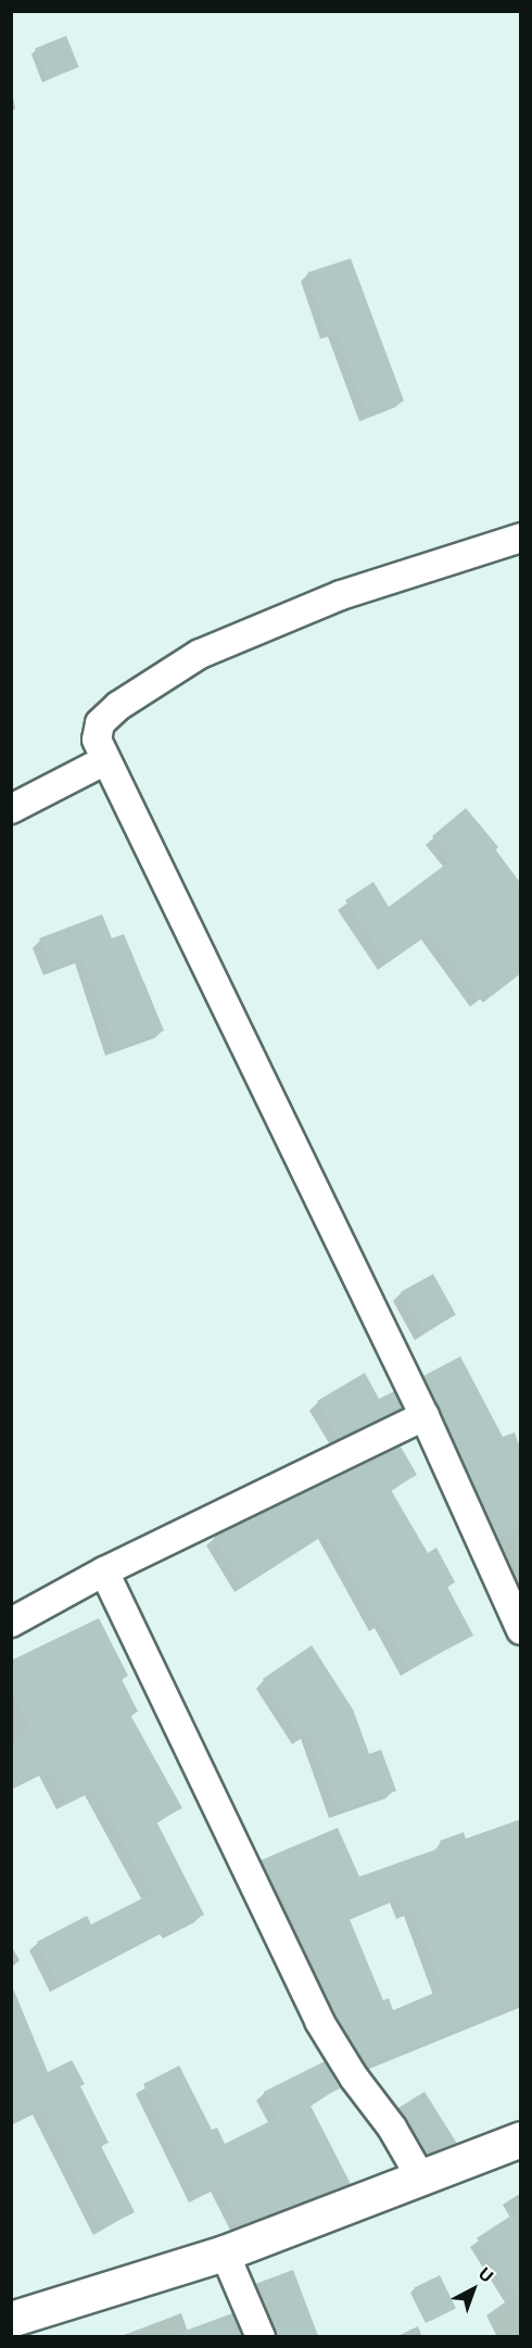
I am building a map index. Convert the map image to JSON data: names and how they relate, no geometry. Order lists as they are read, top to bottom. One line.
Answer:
{"north":"top right"}
